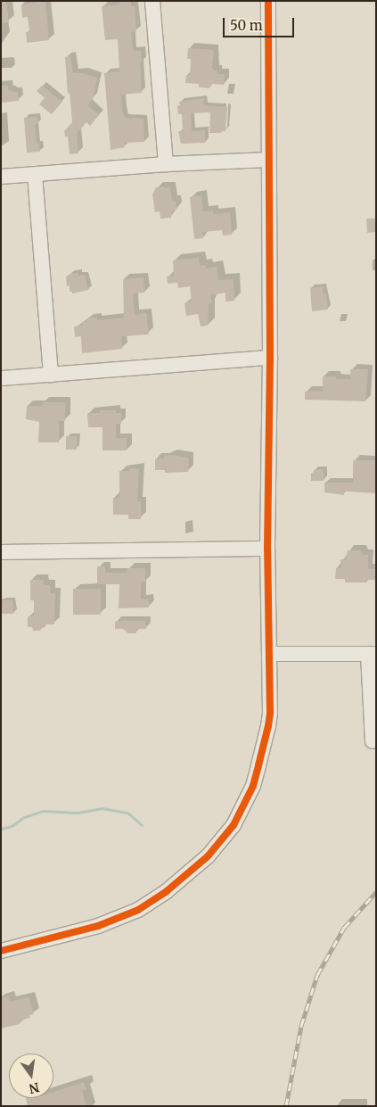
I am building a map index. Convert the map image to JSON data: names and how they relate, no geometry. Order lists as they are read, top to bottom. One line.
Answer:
{"scale_bar":"50 m","north":"bottom"}
